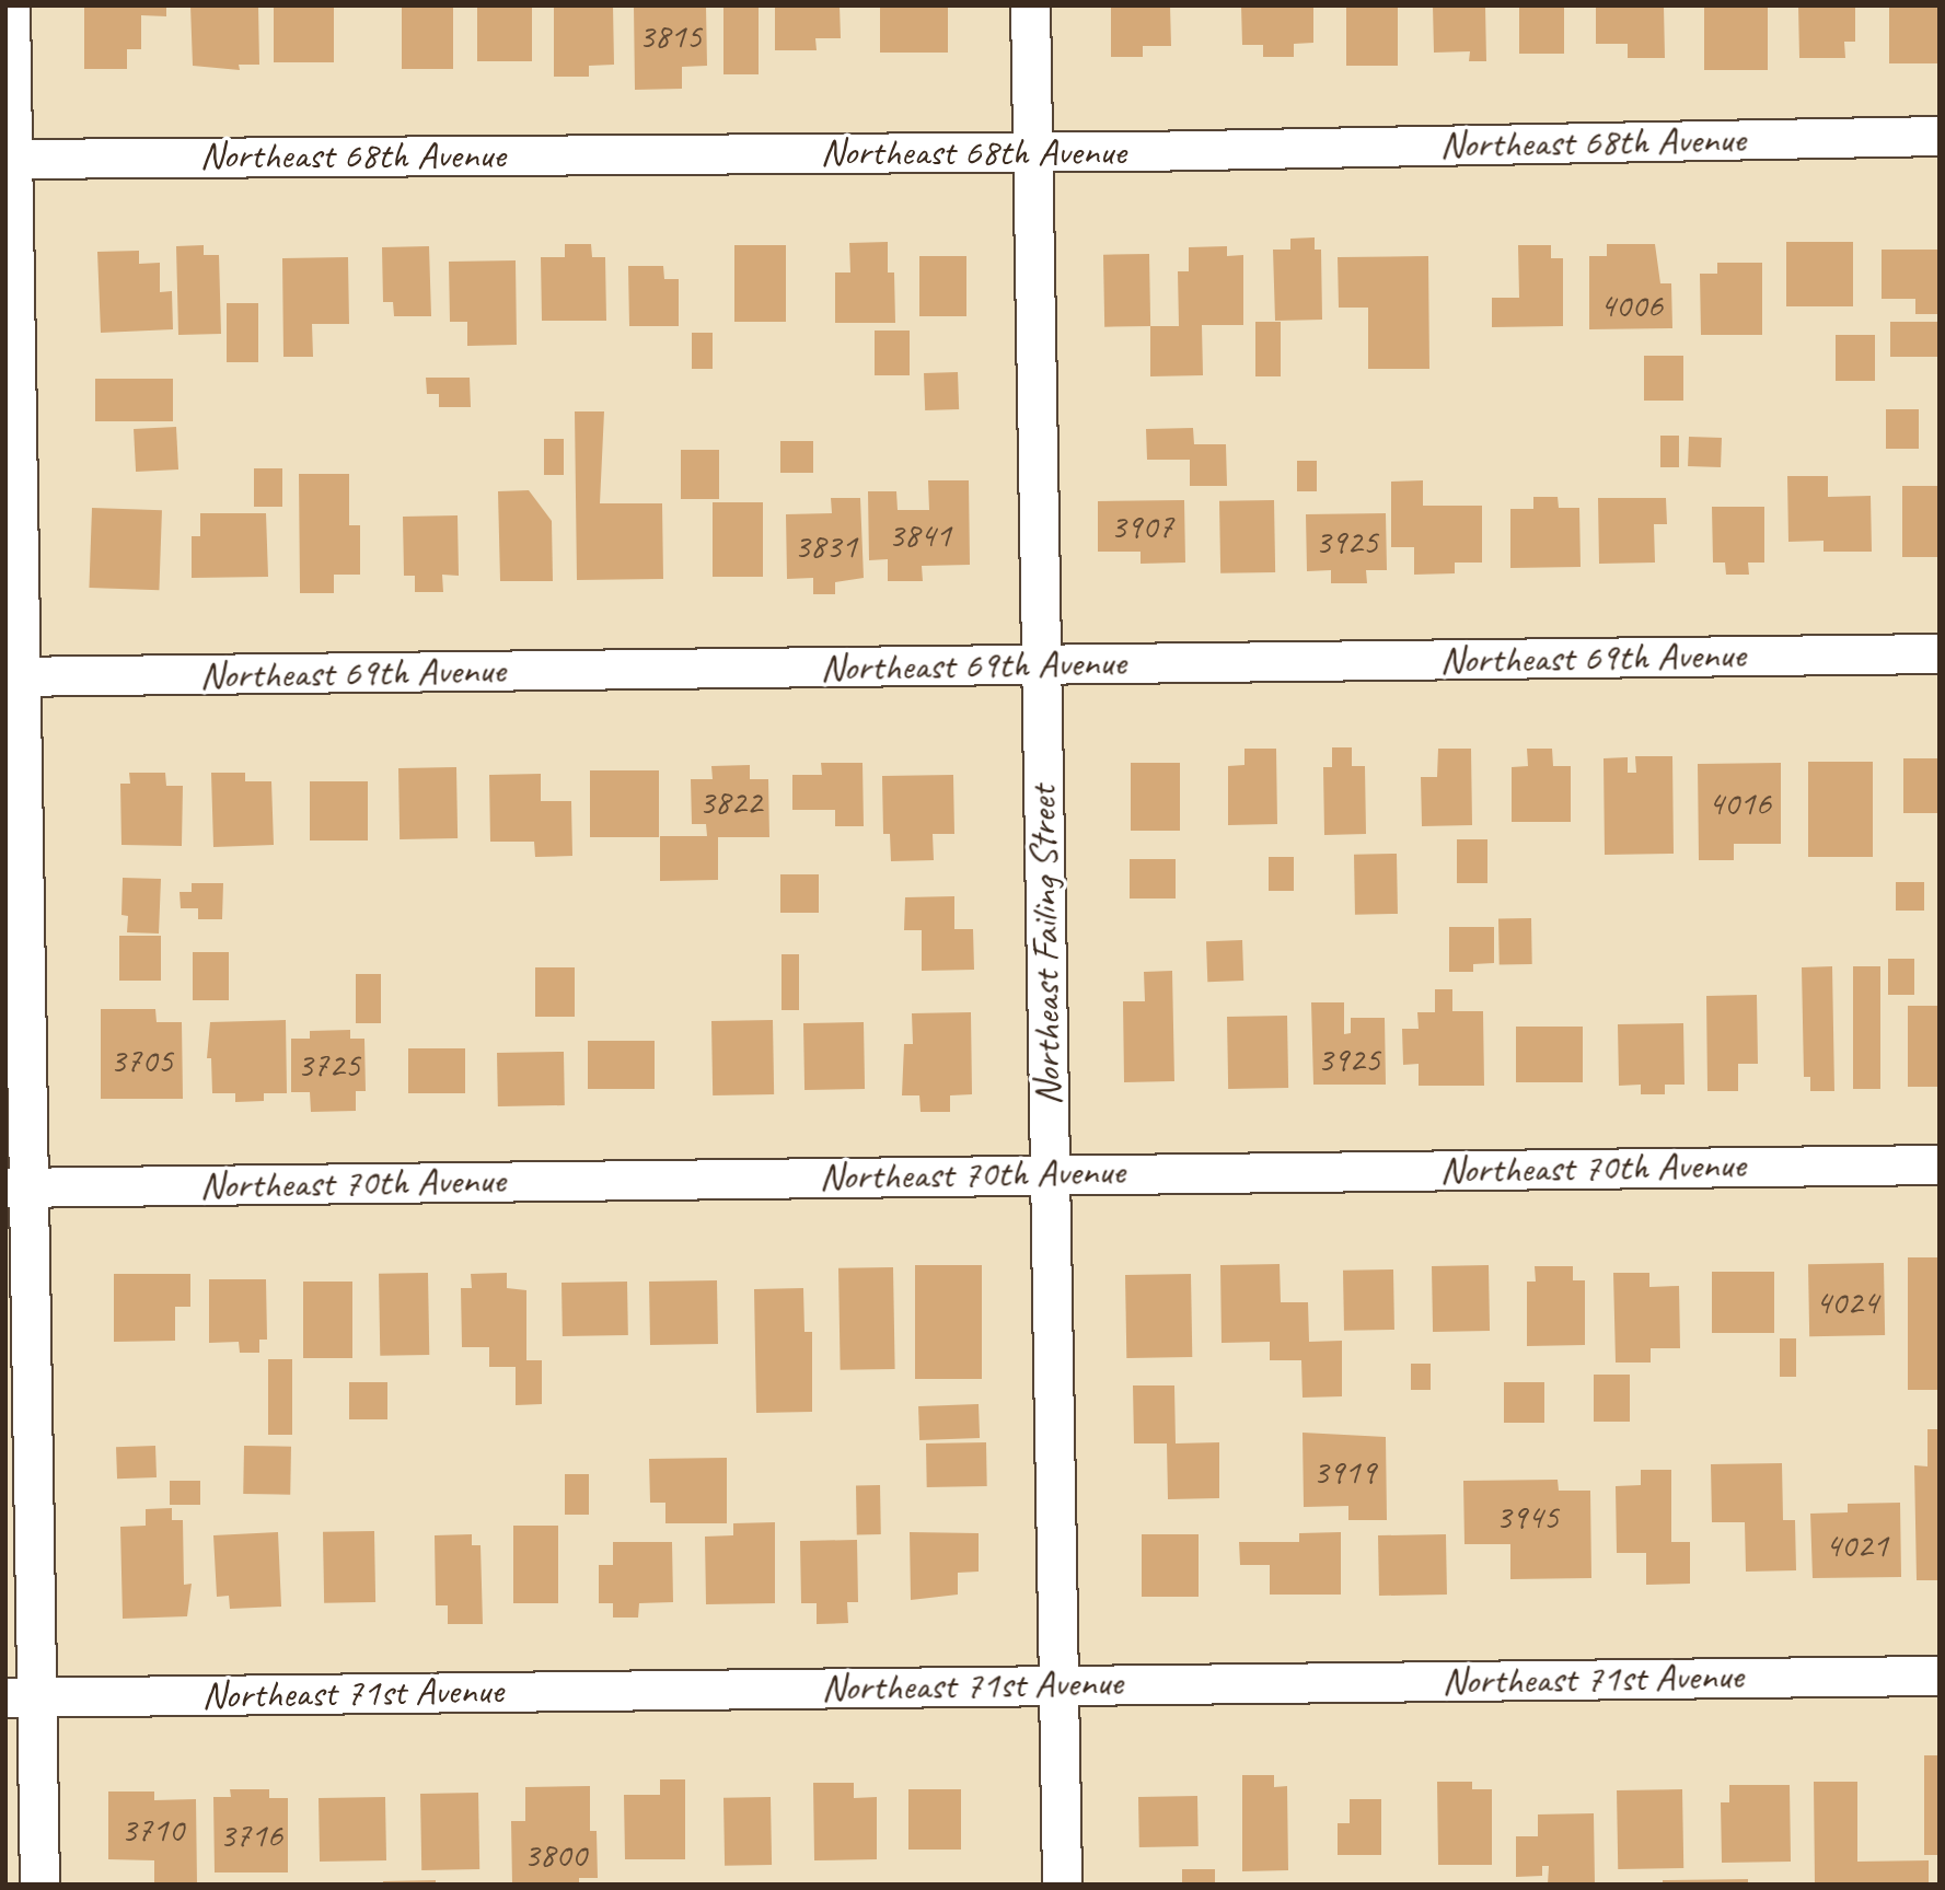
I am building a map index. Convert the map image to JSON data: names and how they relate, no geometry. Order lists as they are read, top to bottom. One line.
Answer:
{"streets":{"street":["Northeast 68th Avenue","Northeast 69th Avenue","Northeast Failing Street","Northeast 70th Avenue","Northeast 71st Avenue"]},"crossings":[["Northeast 68th Avenue","Northeast Failing Street"],["Northeast 69th Avenue","Northeast Failing Street"],["Northeast Failing Street","Northeast 70th Avenue"],["Northeast Failing Street","Northeast 71st Avenue"]],"house_numbers":["3815","4006","3907","3841","3925","3831","3822","4016","3925","3705","3725","4024","3919","3945","4021","3710","3716","3800"]}
